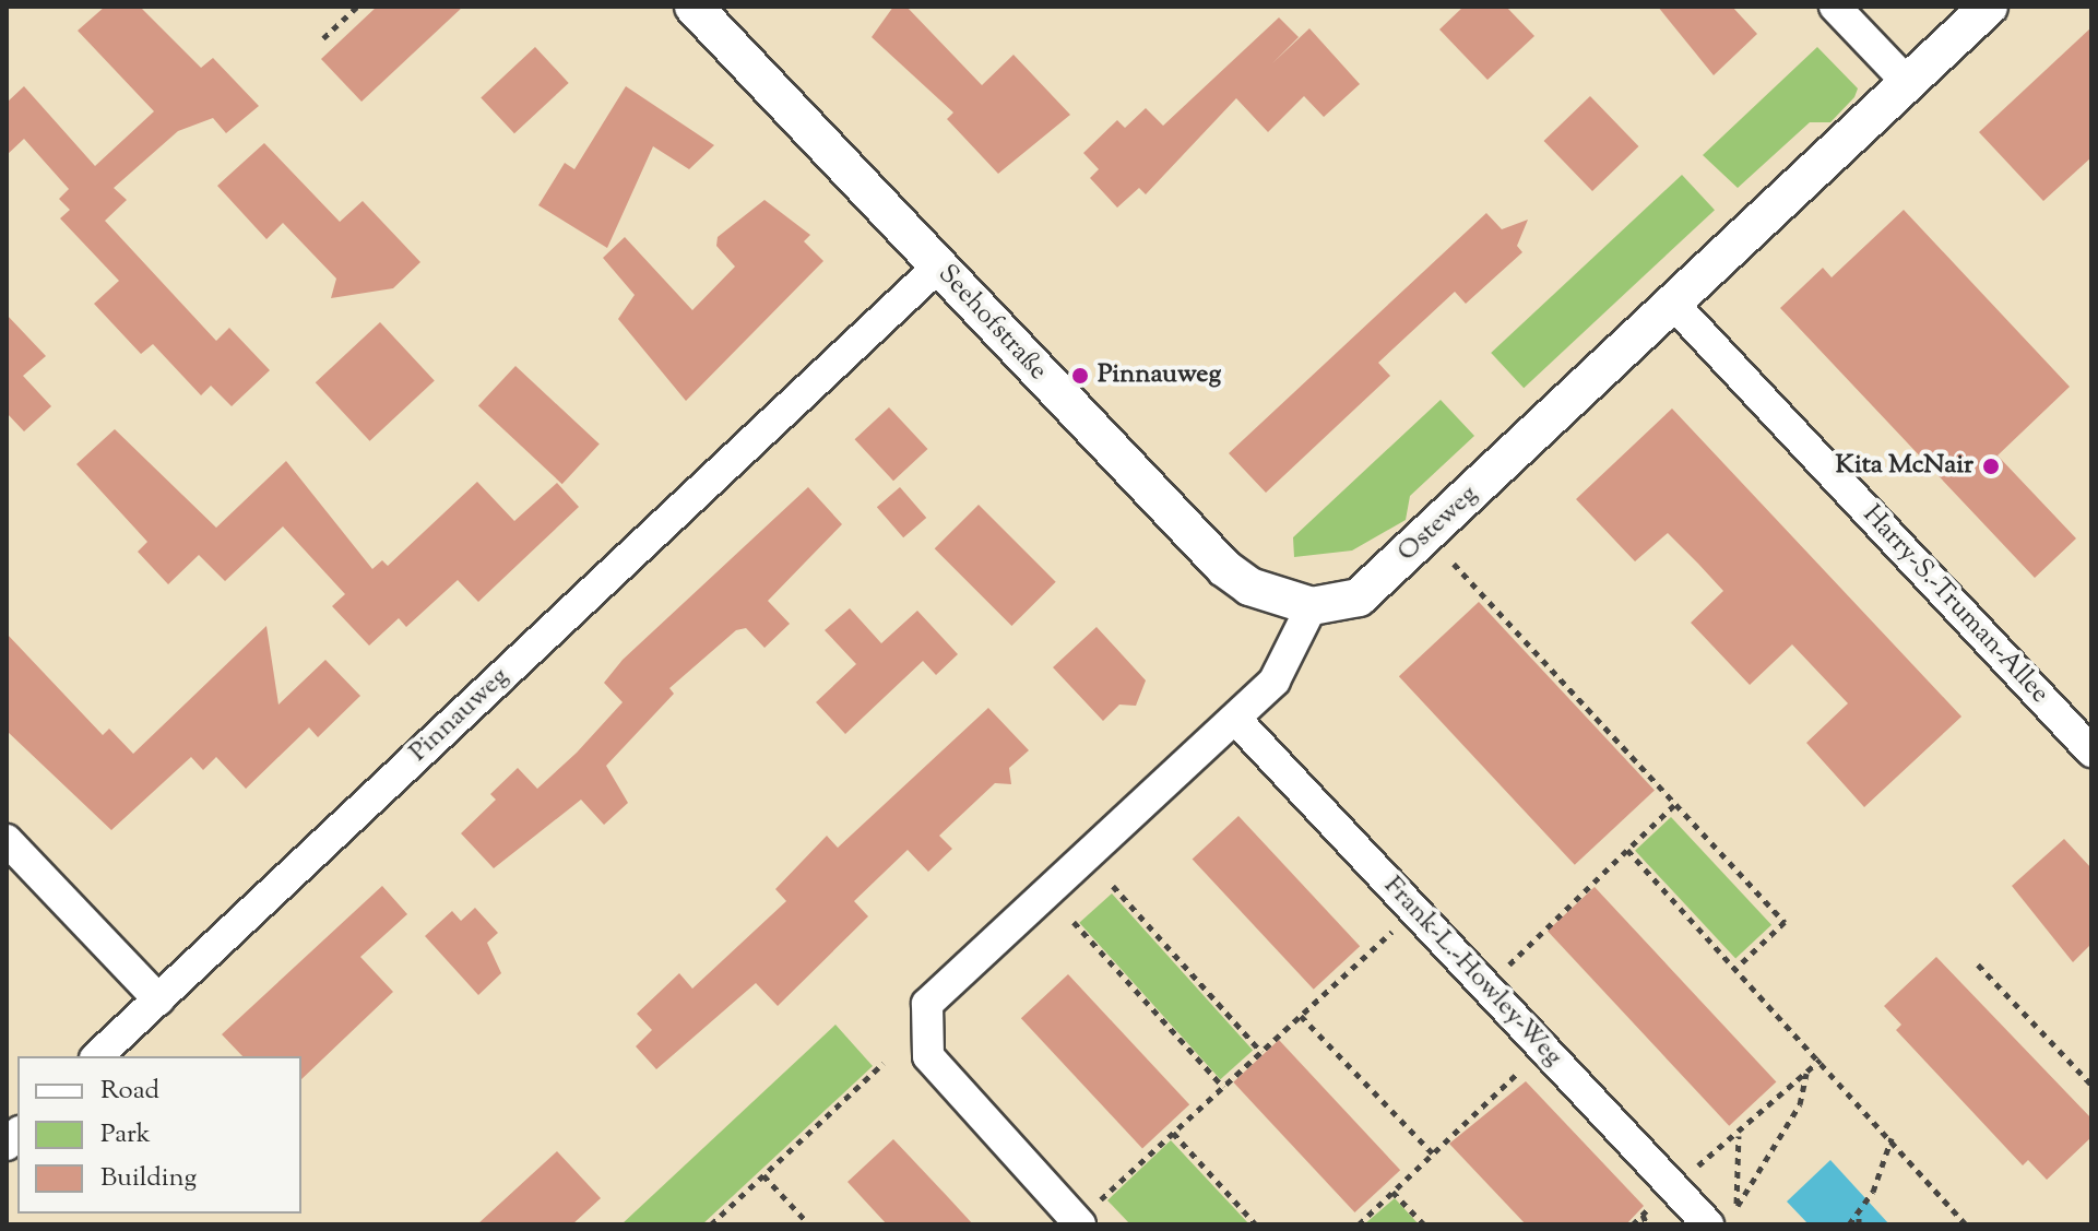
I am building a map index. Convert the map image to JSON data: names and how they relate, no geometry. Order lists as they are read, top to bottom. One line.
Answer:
{"streets":{"street":["Seehofstraße","Osteweg","Harry-S.-Truman-Allee","Pinnauweg","Frank-L.-Howley-Weg"]},"crossings":[["Seehofstraße","Osteweg"],["Seehofstraße","Pinnauweg"],["Osteweg","Harry-S.-Truman-Allee"]],"places":["Pinnauweg","Kita McNair"],"legend":["Road","Park","Building"]}
